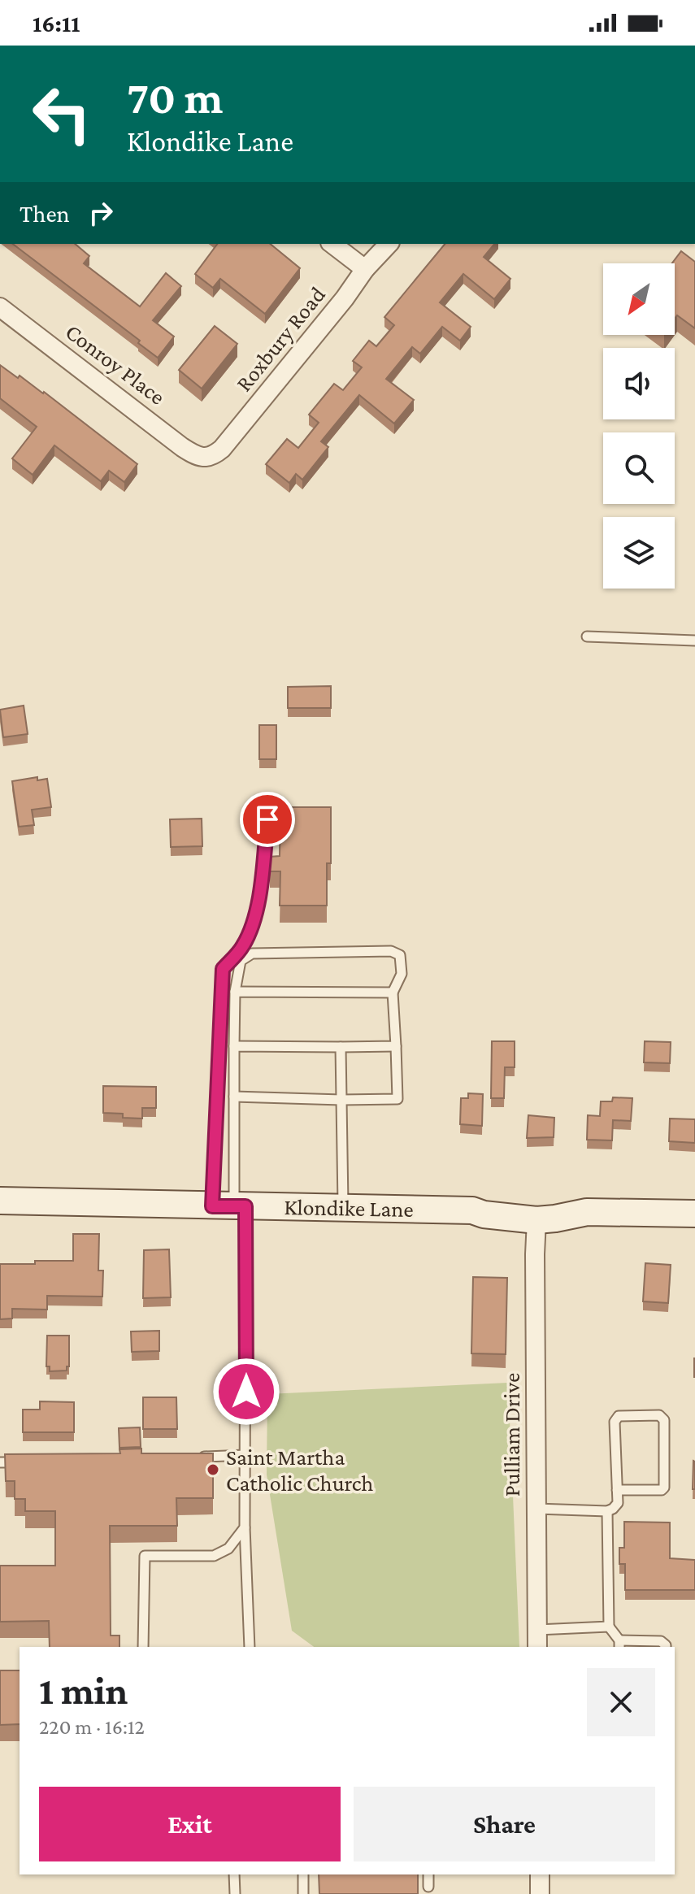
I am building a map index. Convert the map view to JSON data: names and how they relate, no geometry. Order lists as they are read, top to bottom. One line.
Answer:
{"streets":{"street":["Roxbury Road","Conroy Place","Klondike Lane","Pulliam Drive"]},"crossings":[["Roxbury Road","Conroy Place"],["Klondike Lane","Pulliam Drive"]],"places":["Saint Martha Catholic Church"],"north":"bottom left","page":{"status":"16:11","turn":["70 m","Klondike Lane"],"then":"Then","heading":["1 min","220 m · 16:12"],"buttons":["Exit","Share"]}}
